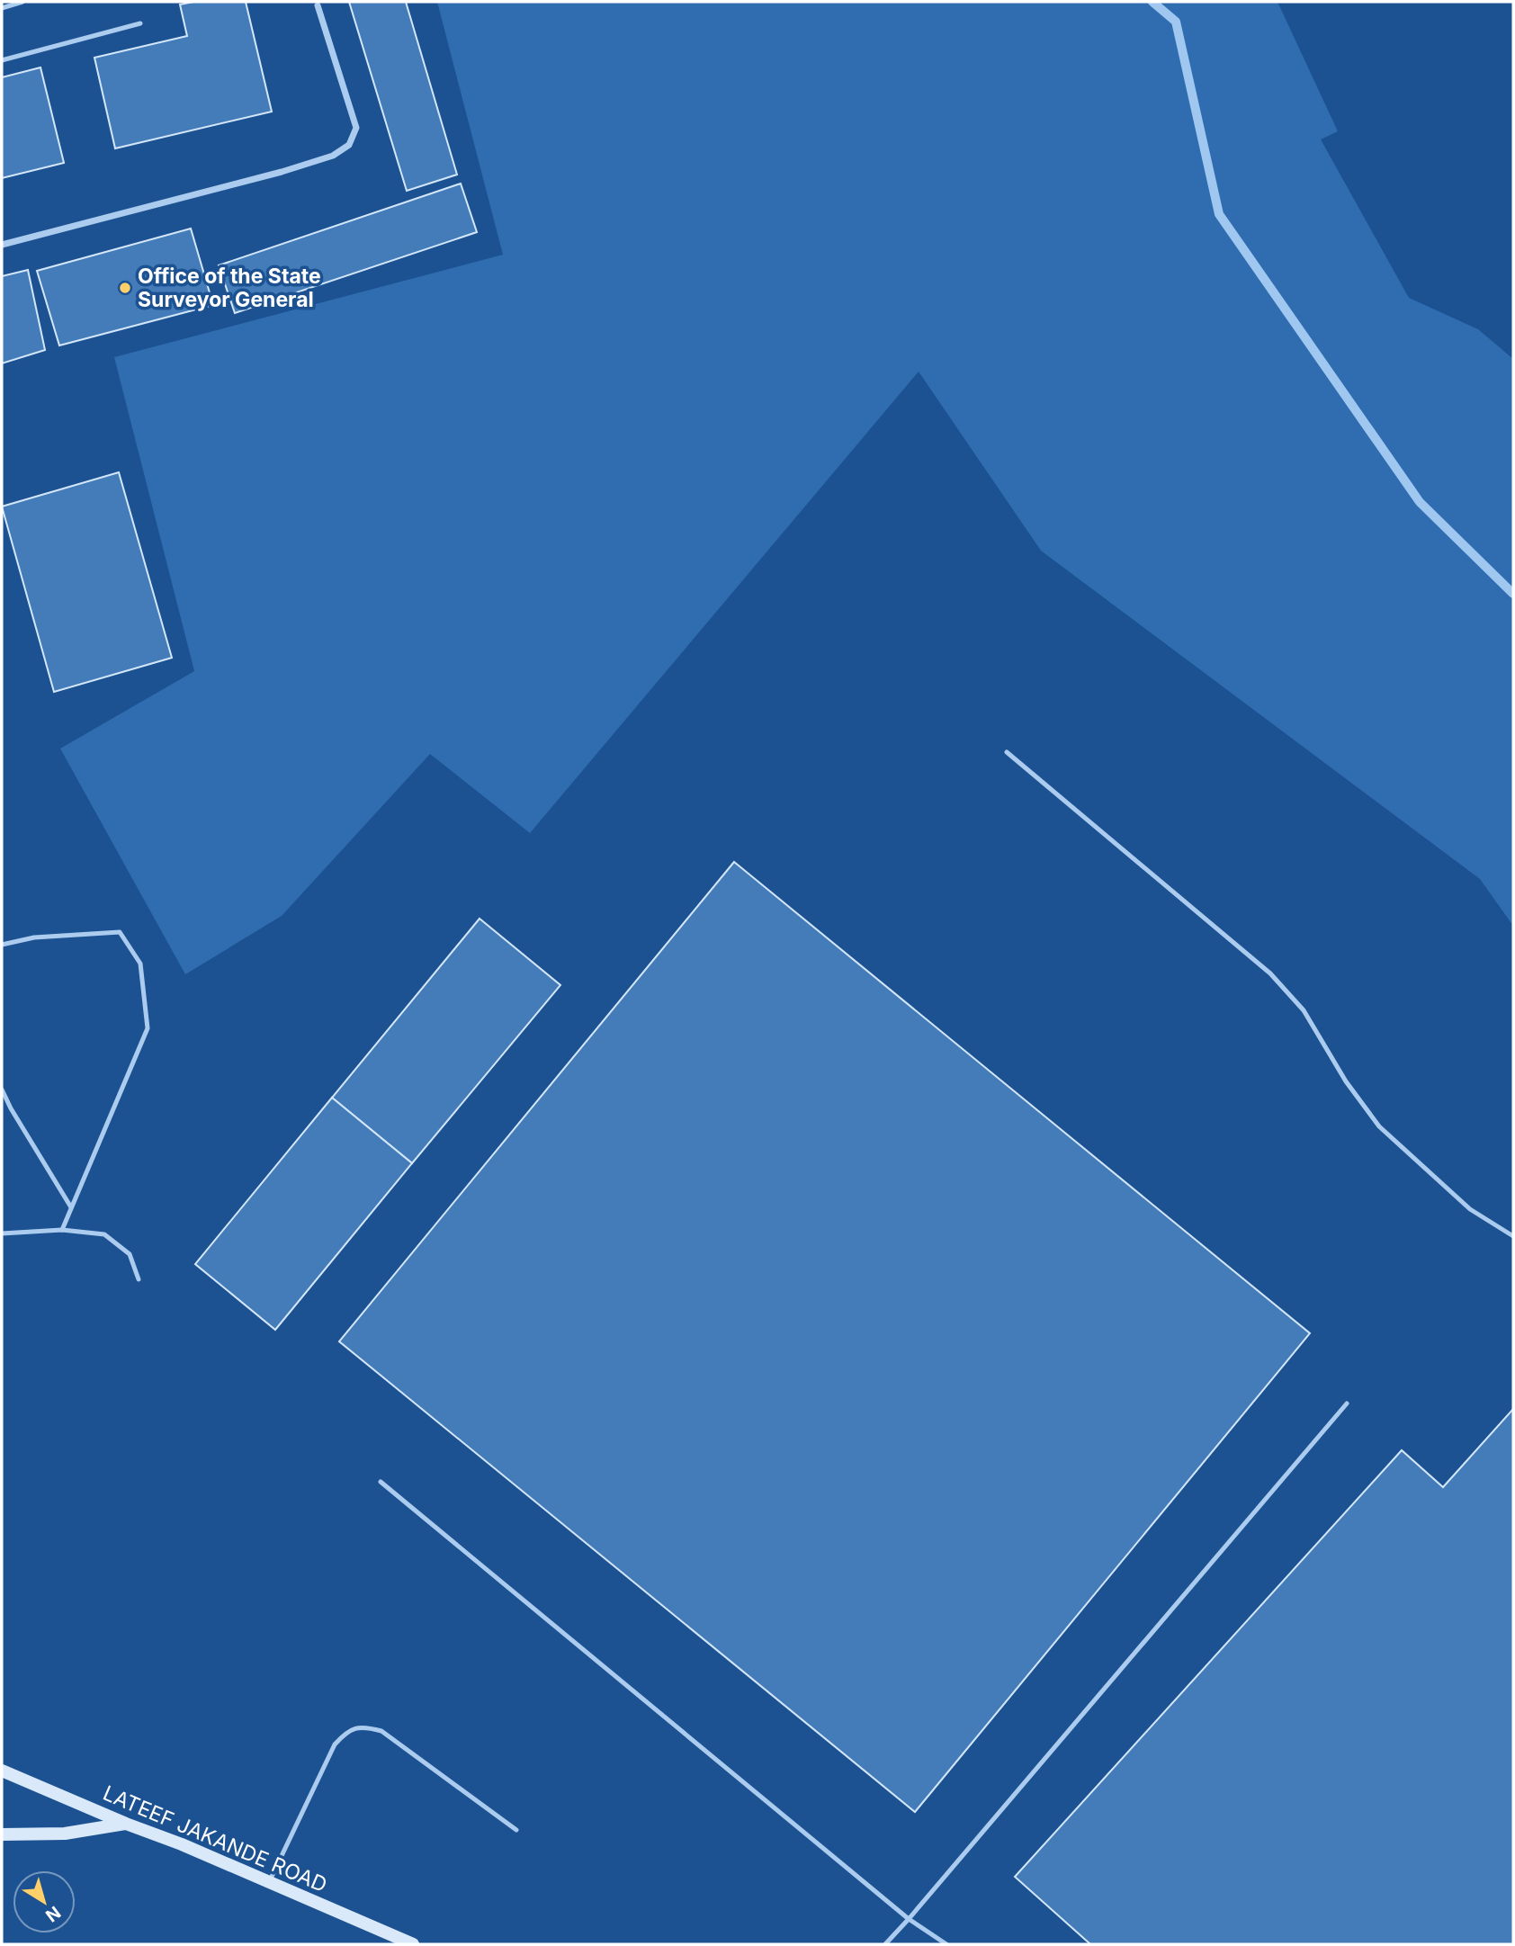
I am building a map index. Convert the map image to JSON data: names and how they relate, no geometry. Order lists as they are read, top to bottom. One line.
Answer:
{"streets":{"main road":["LATEEF JAKANDE ROAD"]},"places":["Office of the State Surveyor General"],"north":"bottom right"}
